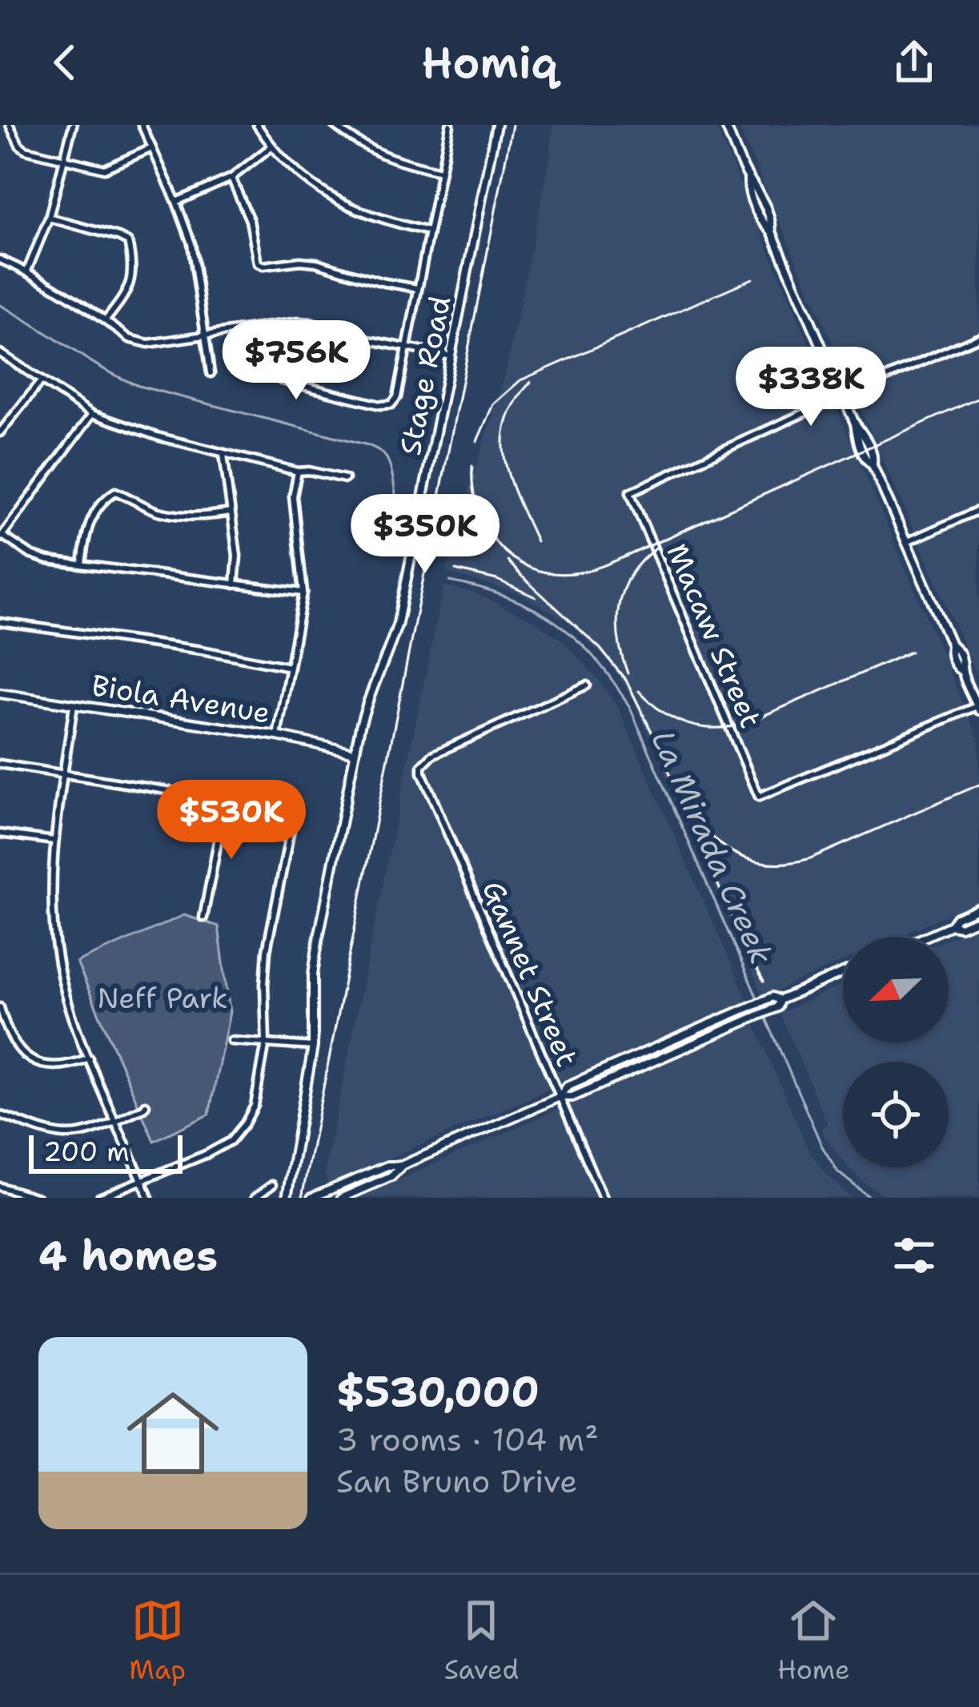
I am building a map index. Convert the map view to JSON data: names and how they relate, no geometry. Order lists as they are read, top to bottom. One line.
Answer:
{"streets":{"main road":["Stage Road","Biola Avenue"],"street":["Macaw Street","Gannet Street"]},"crossings":[["Stage Road","Biola Avenue"]],"water":["La Mirada Creek"],"parks":["Neff Park"],"scale_bar":"200 m","north":"bottom left","page":{"header":"Homiq","price":["$756K","$338K","$350K","$530K"],"scale":"200 m","heading":"4 homes","list":[{"name":"$530,000","note":"3 rooms · 104 m² · San Bruno Drive"}],"tabs":["Map","Saved","Home"]}}
